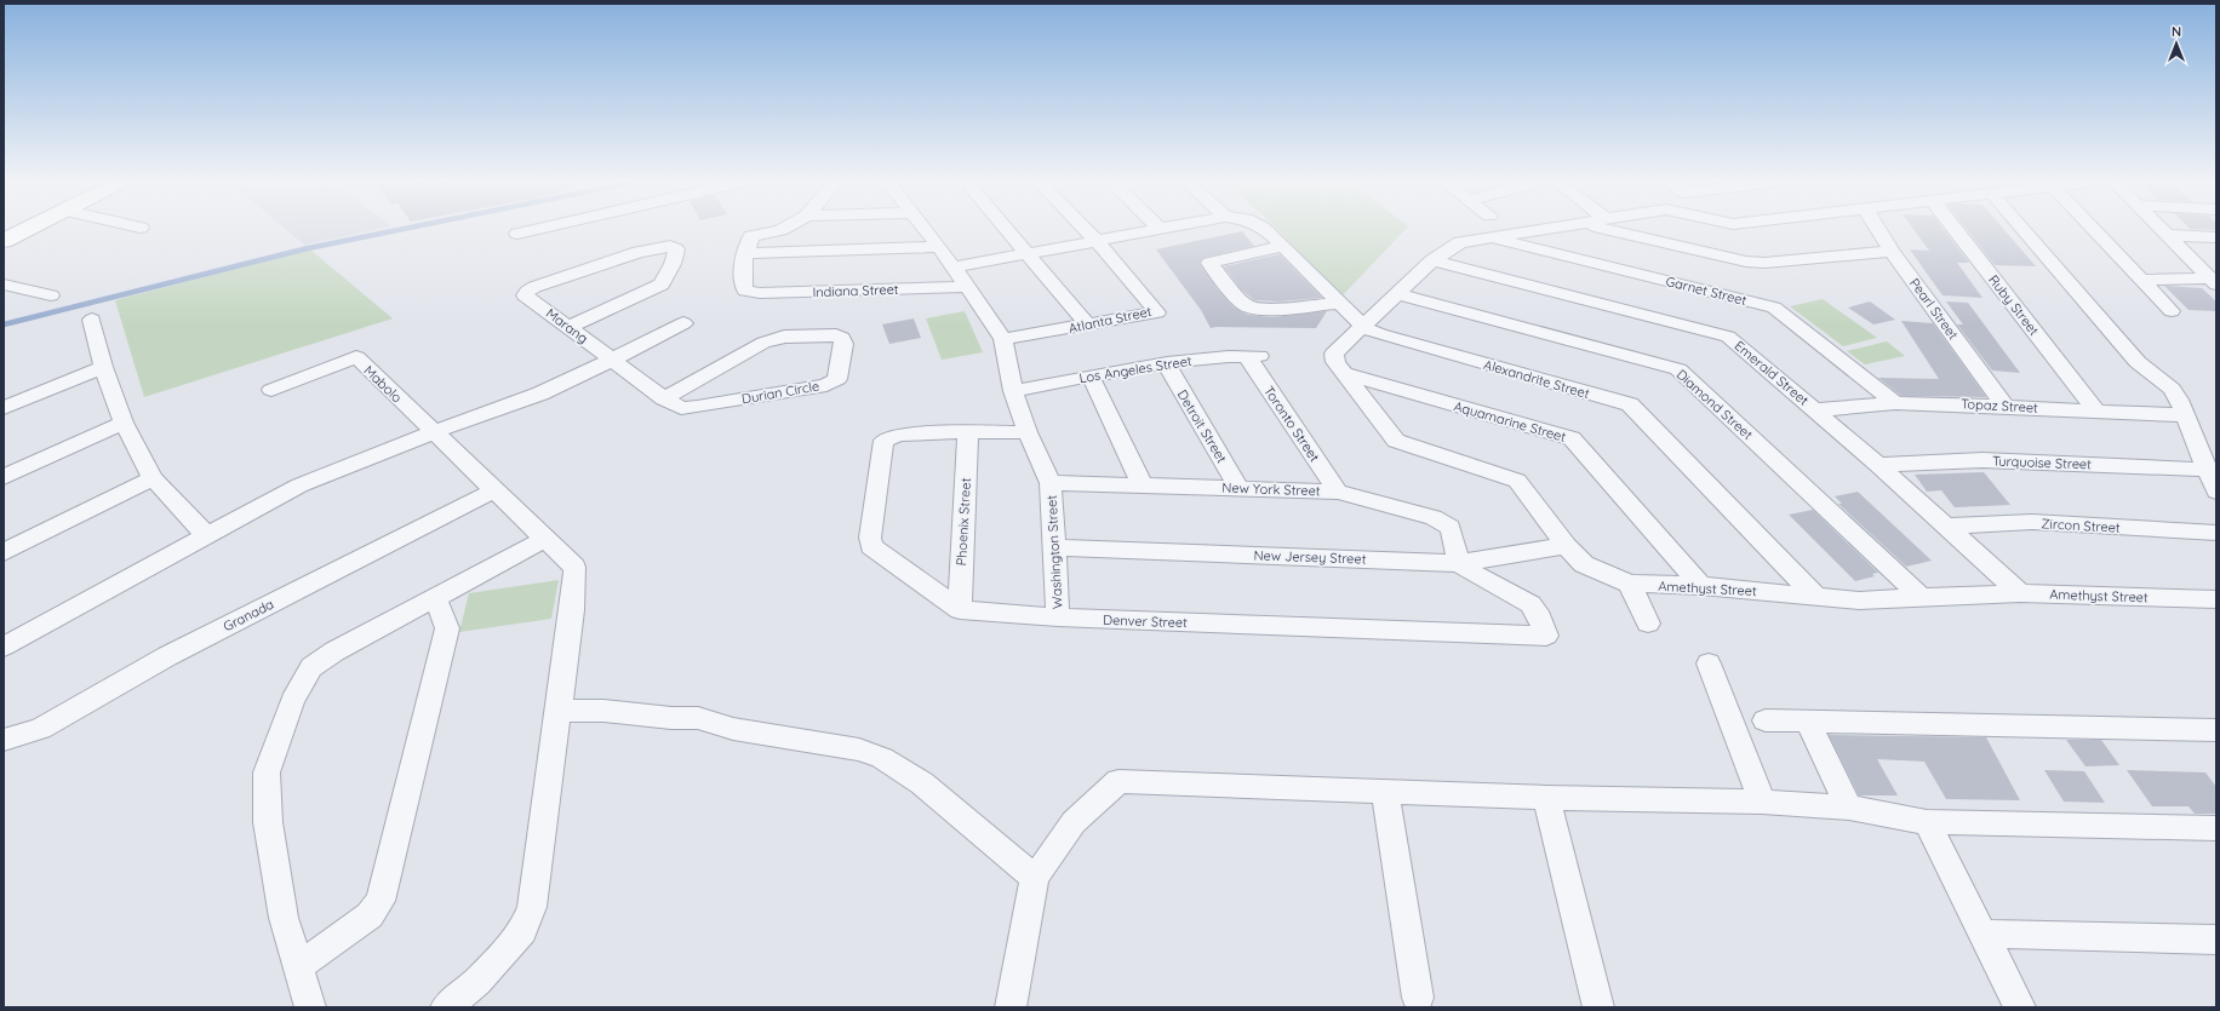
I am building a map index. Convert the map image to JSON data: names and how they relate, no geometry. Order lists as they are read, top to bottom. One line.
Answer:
{"streets":{"street":["Indiana Street","Garnet Street","Ruby Street","Pearl Street","Atlanta Street","Marang","Los Angeles Street","Emerald Street","Alexandrite Street","Mabolo","Durian Circle","Diamond Street","Topaz Street","Aquamarine Street","Toronto Street","Detroit Street","Turquoise Street","New York Street","Phoenix Street","Zircon Street","Washington Street","New Jersey Street","Amethyst Street","Granada","Denver Street"]},"crossings":[["Indiana Street","Washington Street"],["Garnet Street","Topaz Street"],["Ruby Street","Topaz Street"],["Pearl Street","Topaz Street"],["Atlanta Street","Washington Street"],["Marang","Durian Circle"],["Los Angeles Street","Toronto Street"],["Los Angeles Street","Detroit Street"],["Los Angeles Street","Washington Street"],["Emerald Street","Topaz Street"],["Emerald Street","Turquoise Street"],["Emerald Street","Zircon Street"],["Emerald Street","Amethyst Street"],["Alexandrite Street","Amethyst Street"],["Diamond Street","Amethyst Street"],["Aquamarine Street","Amethyst Street"],["Toronto Street","New York Street"],["Detroit Street","New York Street"],["New York Street","Washington Street"],["New York Street","New Jersey Street"],["New York Street","Denver Street"],["Phoenix Street","Denver Street"],["Washington Street","New Jersey Street"],["Washington Street","Denver Street"],["New Jersey Street","Amethyst Street"],["New Jersey Street","Denver Street"]],"north":"top"}
